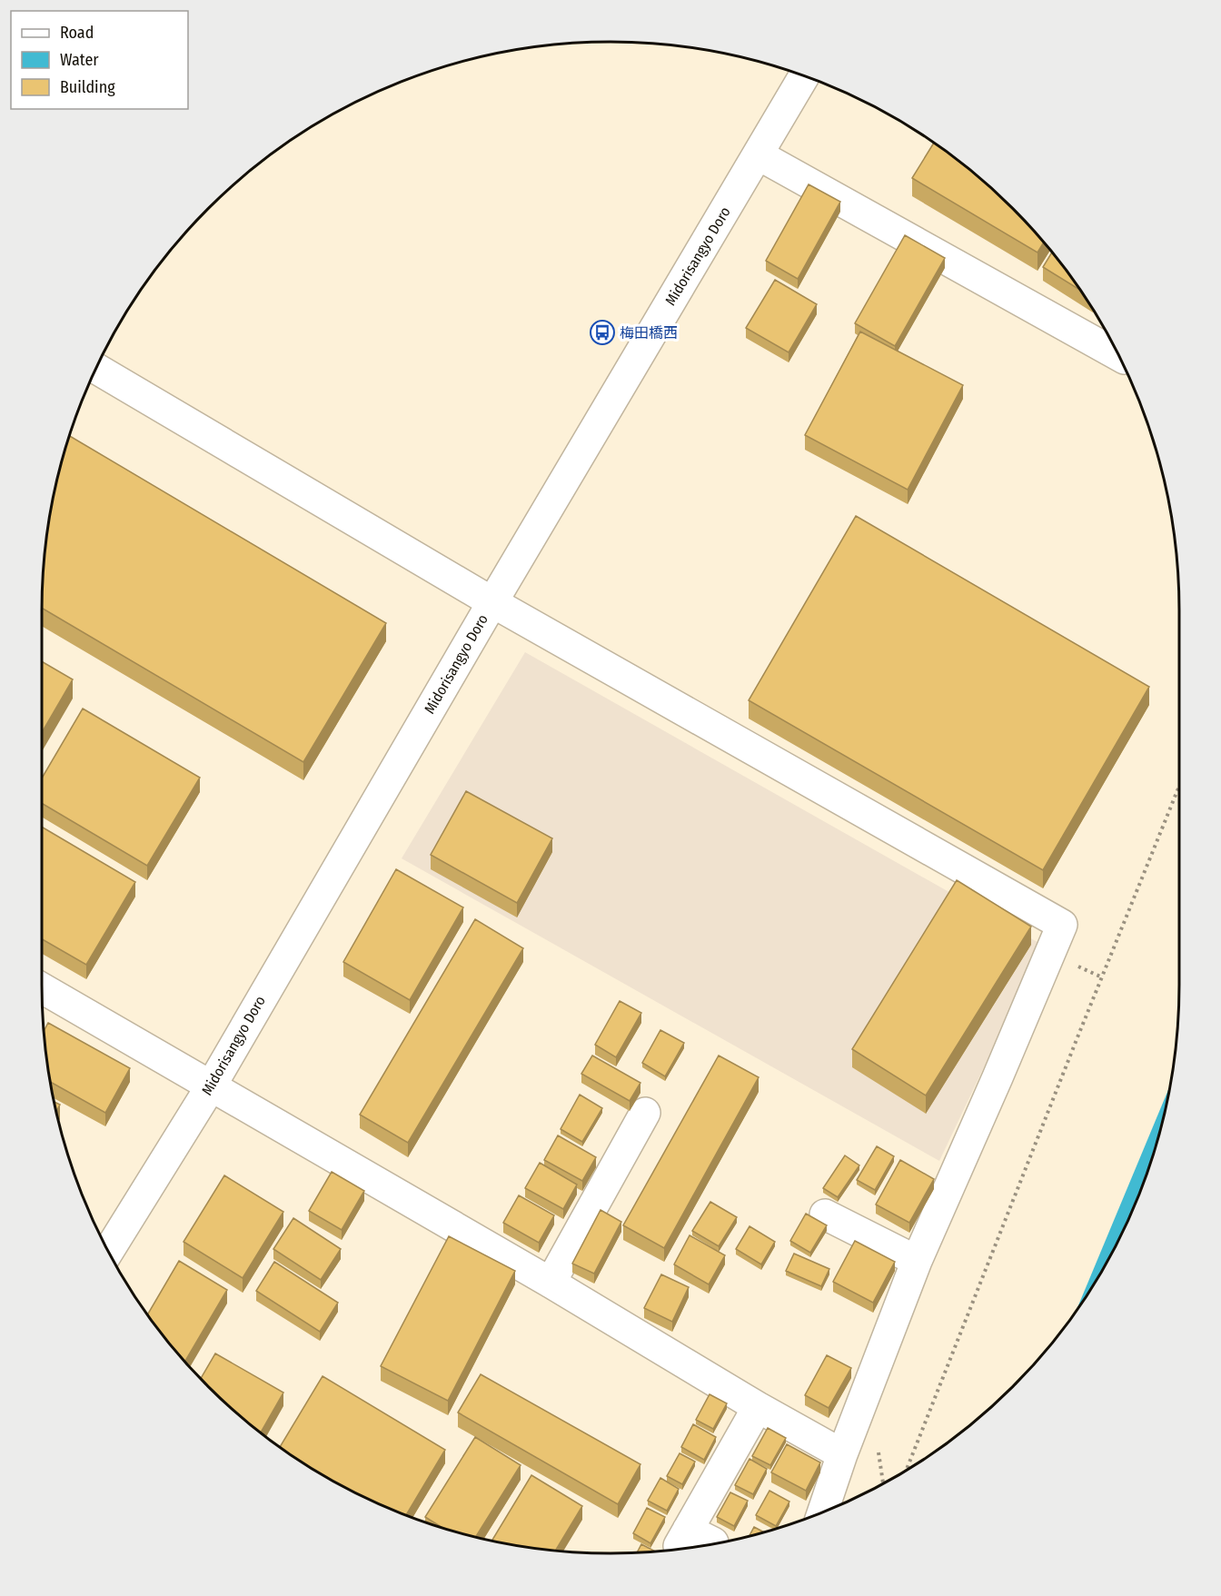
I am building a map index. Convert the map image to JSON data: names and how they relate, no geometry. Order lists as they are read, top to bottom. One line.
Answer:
{"streets":{"street":["Midorisangyo Doro"]},"places":{"bus stop":["梅田橋西"]},"legend":["Road","Water","Building"]}
